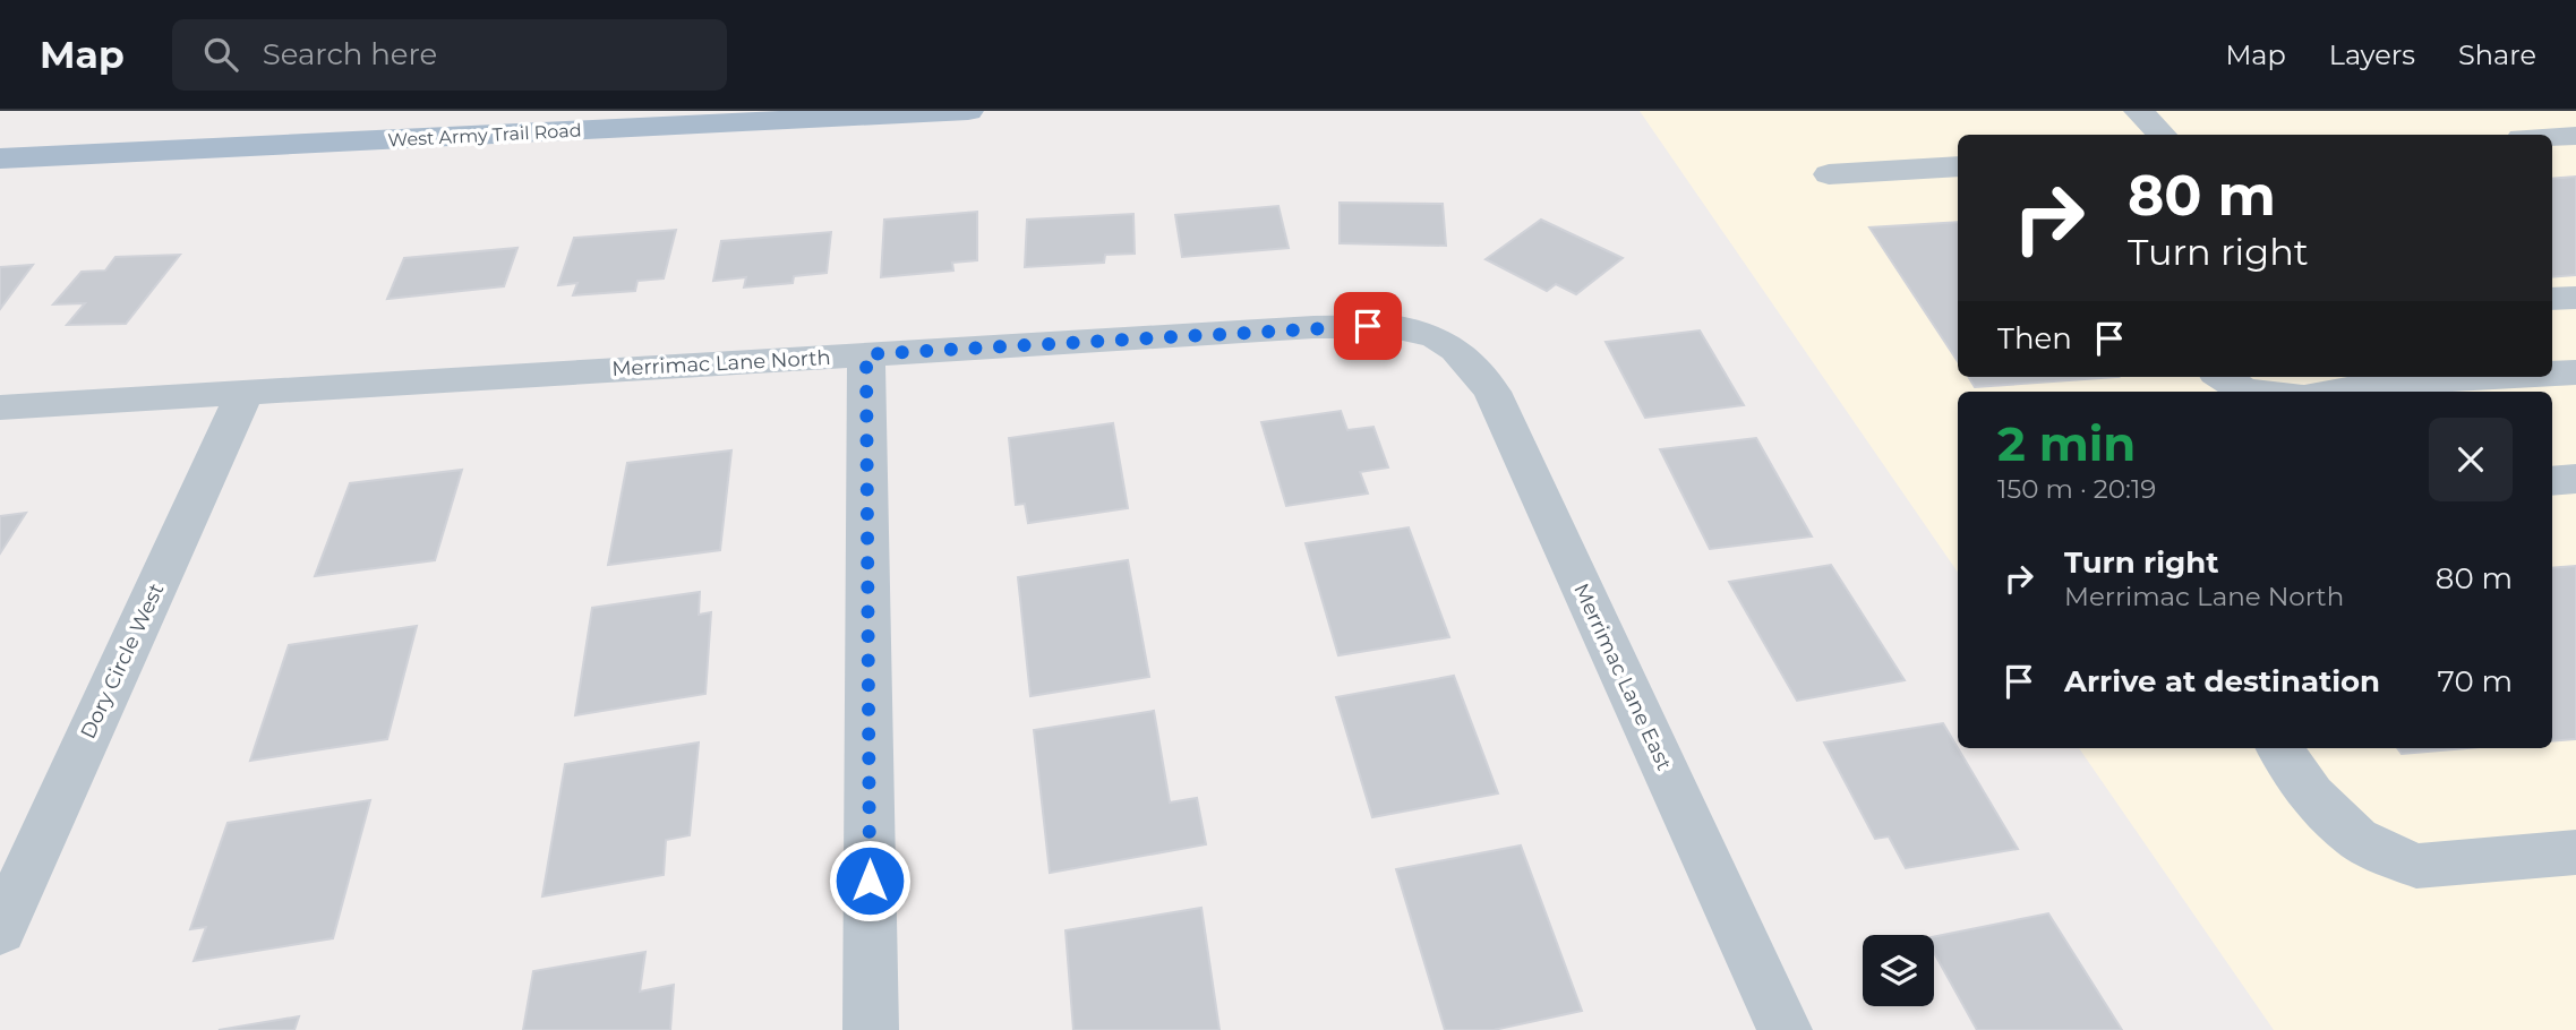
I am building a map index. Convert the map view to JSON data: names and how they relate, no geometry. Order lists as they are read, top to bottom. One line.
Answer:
{"streets":{"main road":["West Army Trail Road"],"street":["Merrimac Lane North","Dory Circle West","Merrimac Lane East"]},"crossings":[["Merrimac Lane North","Dory Circle West"],["Merrimac Lane North","Merrimac Lane East"]],"page":{"header":"Map","search":"Search here","nav":["Map","Layers","Share"],"turn":["80 m","Turn right"],"then":"Then","heading":["2 min","150 m · 20:19"],"list":[{"name":"Turn right","note":"Merrimac Lane North","value":"80 m"},{"name":"Arrive at destination","value":"70 m"}]}}
